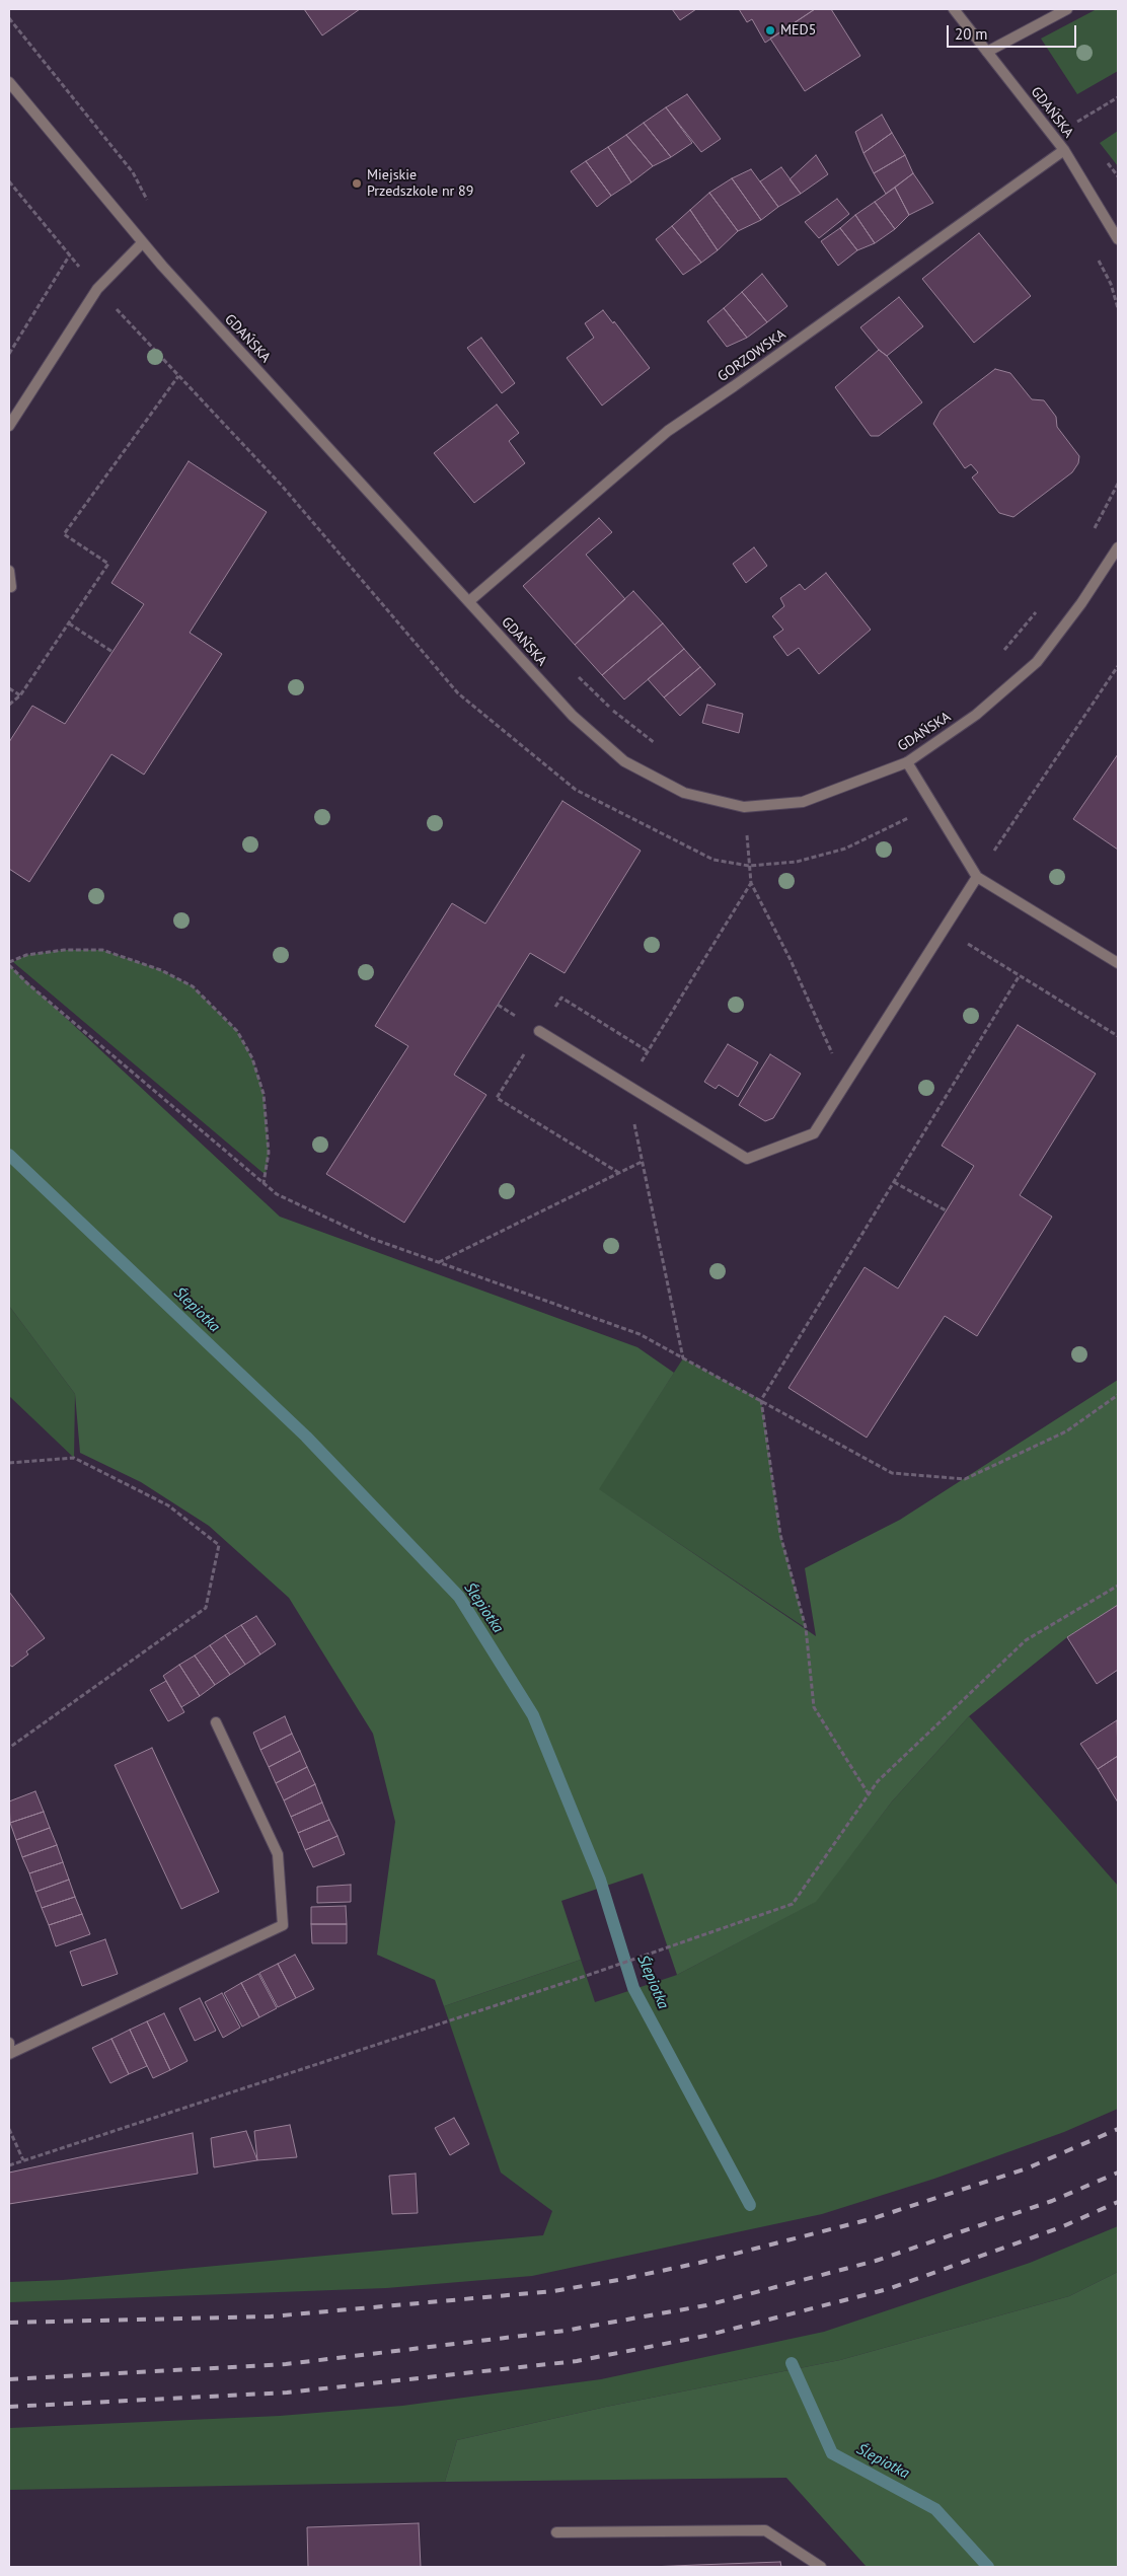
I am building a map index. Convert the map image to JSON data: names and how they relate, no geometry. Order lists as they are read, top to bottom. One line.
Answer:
{"streets":{"street":["GDAŃSKA","GORZOWSKA"]},"crossings":[["GDAŃSKA","GORZOWSKA"]],"water":["Ślepiotka"],"places":["MED5","Miejskie Przedszkole nr 89"],"scale_bar":"20 m"}
